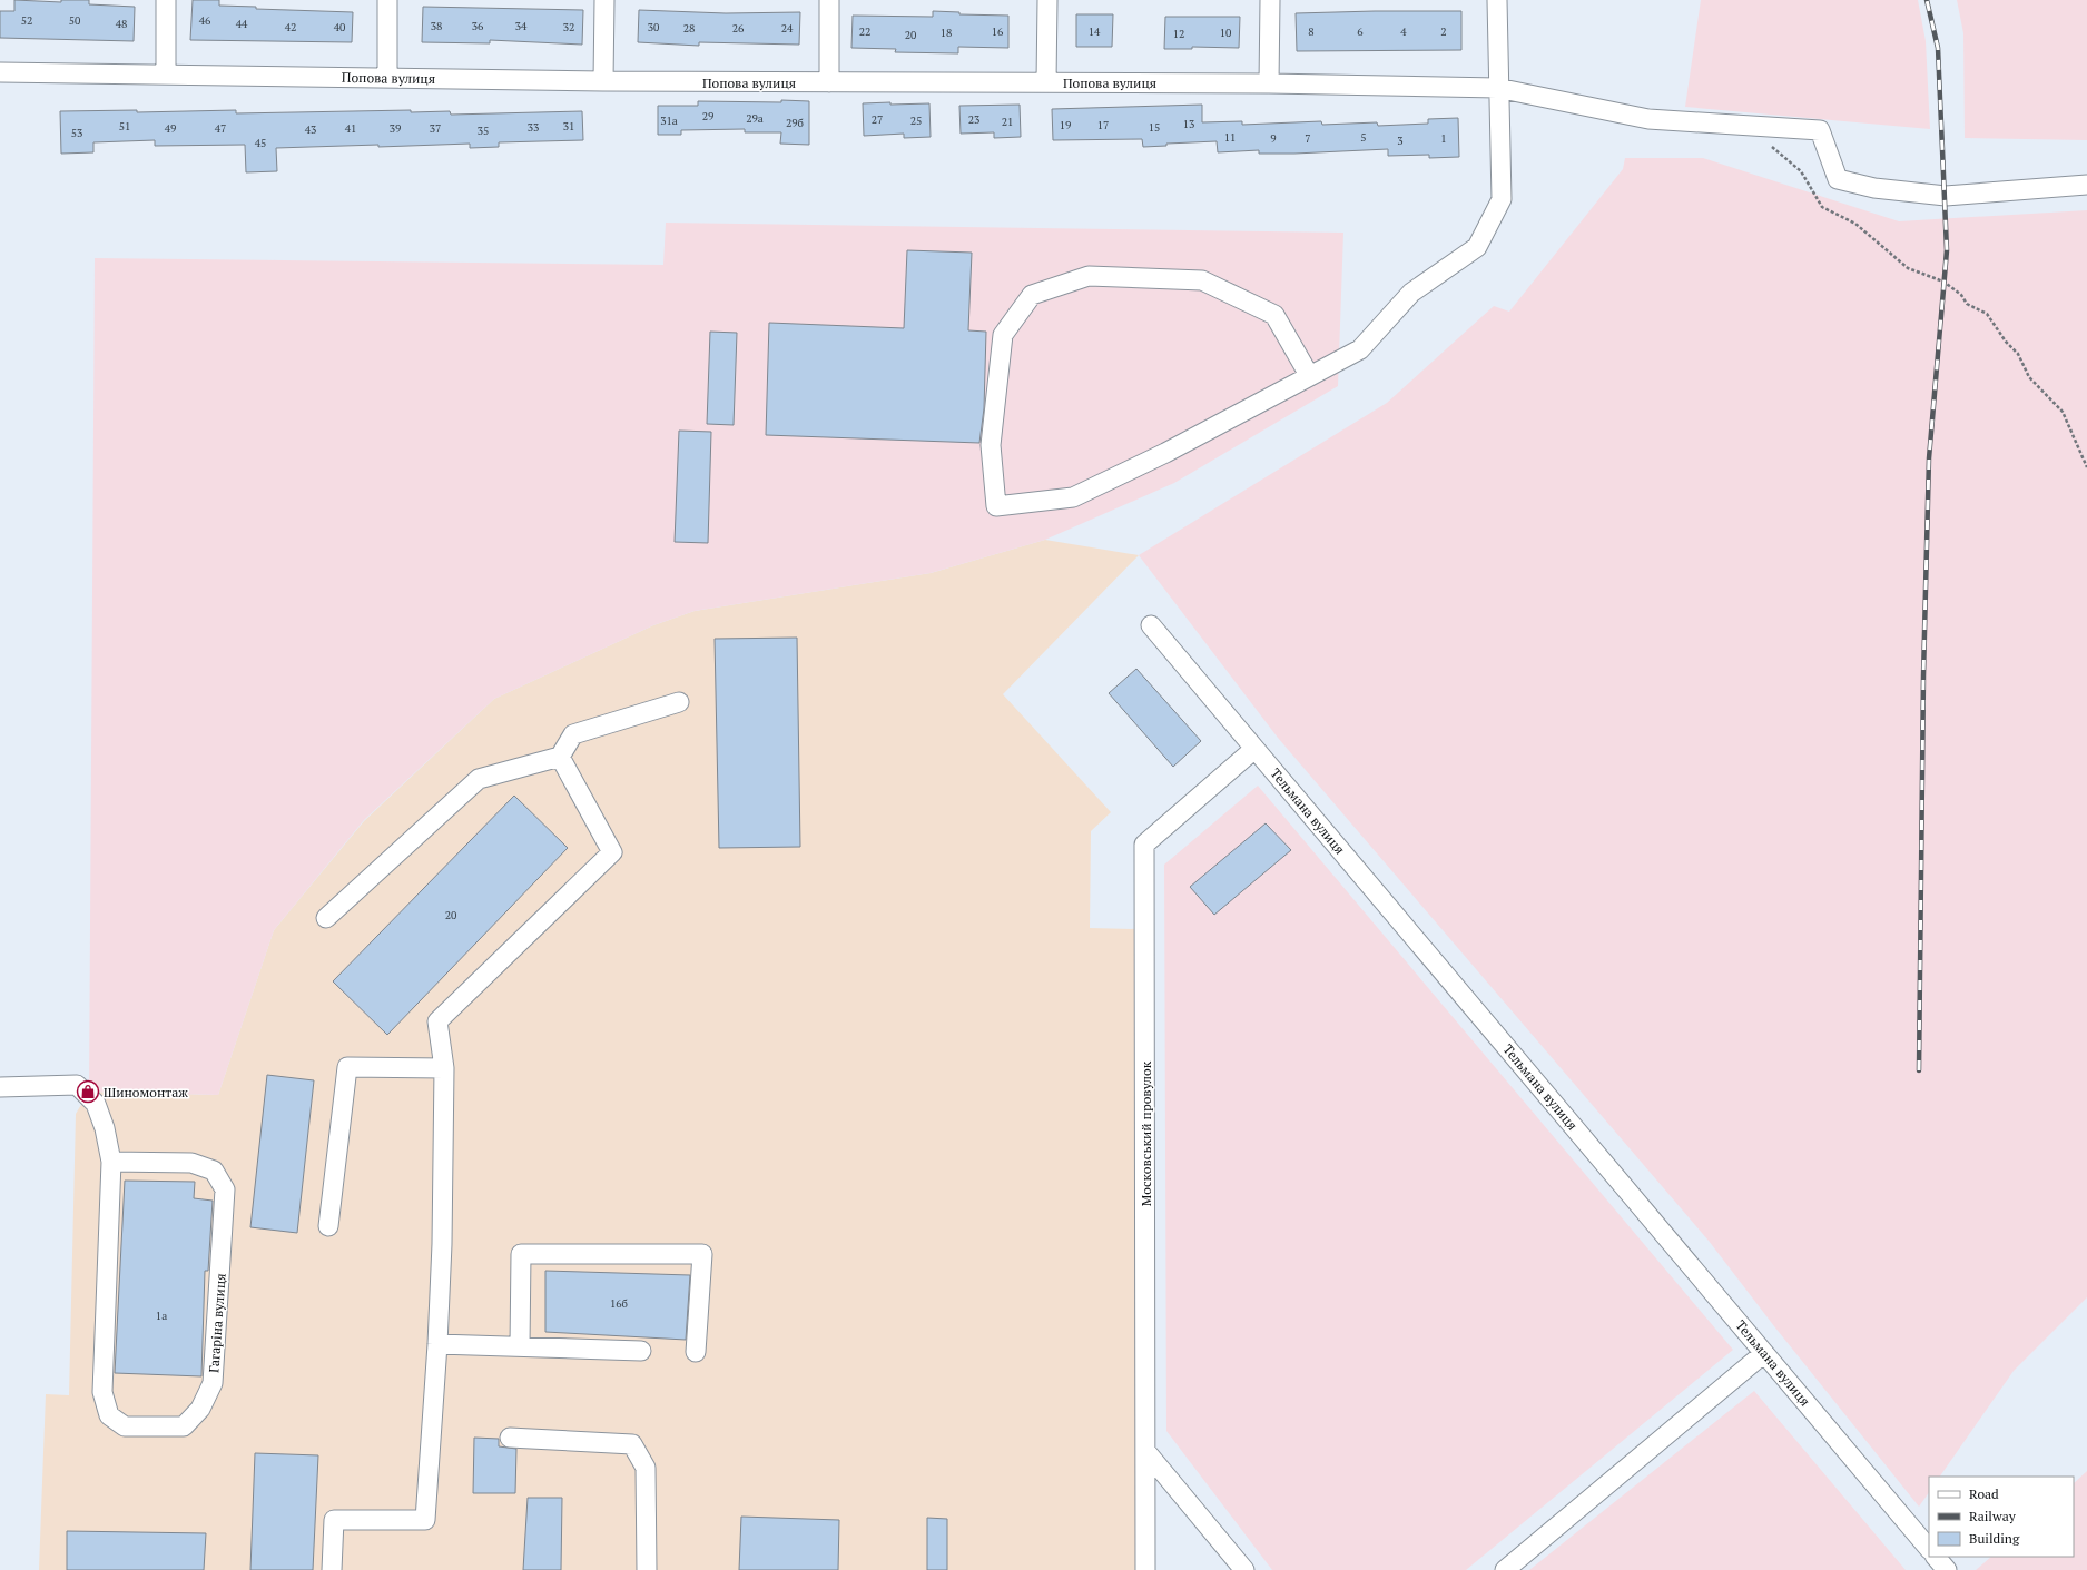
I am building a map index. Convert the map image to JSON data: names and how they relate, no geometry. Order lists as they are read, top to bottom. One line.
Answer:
{"streets":{"street":["Попова вулиця","Тельмана вулиця","Московський провулок","Гагаріна вулиця"]},"crossings":[["Тельмана вулиця","Московський провулок"]],"places":{"shop":["Шиномонтаж"]},"house_numbers":["52","50","46","48","44","38","36","34","42","40","32","30","28","26","24","22","16","14","8","6","4","2","18","10","12","20","29","29а","27","23","31а","25","21","29б","13","19","17","51","31","33","15","49","47","41","39","37","43","35","53","11","5","9","7","1","3","45","20","16б","1а"],"legend":["Road","Railway","Building"]}
